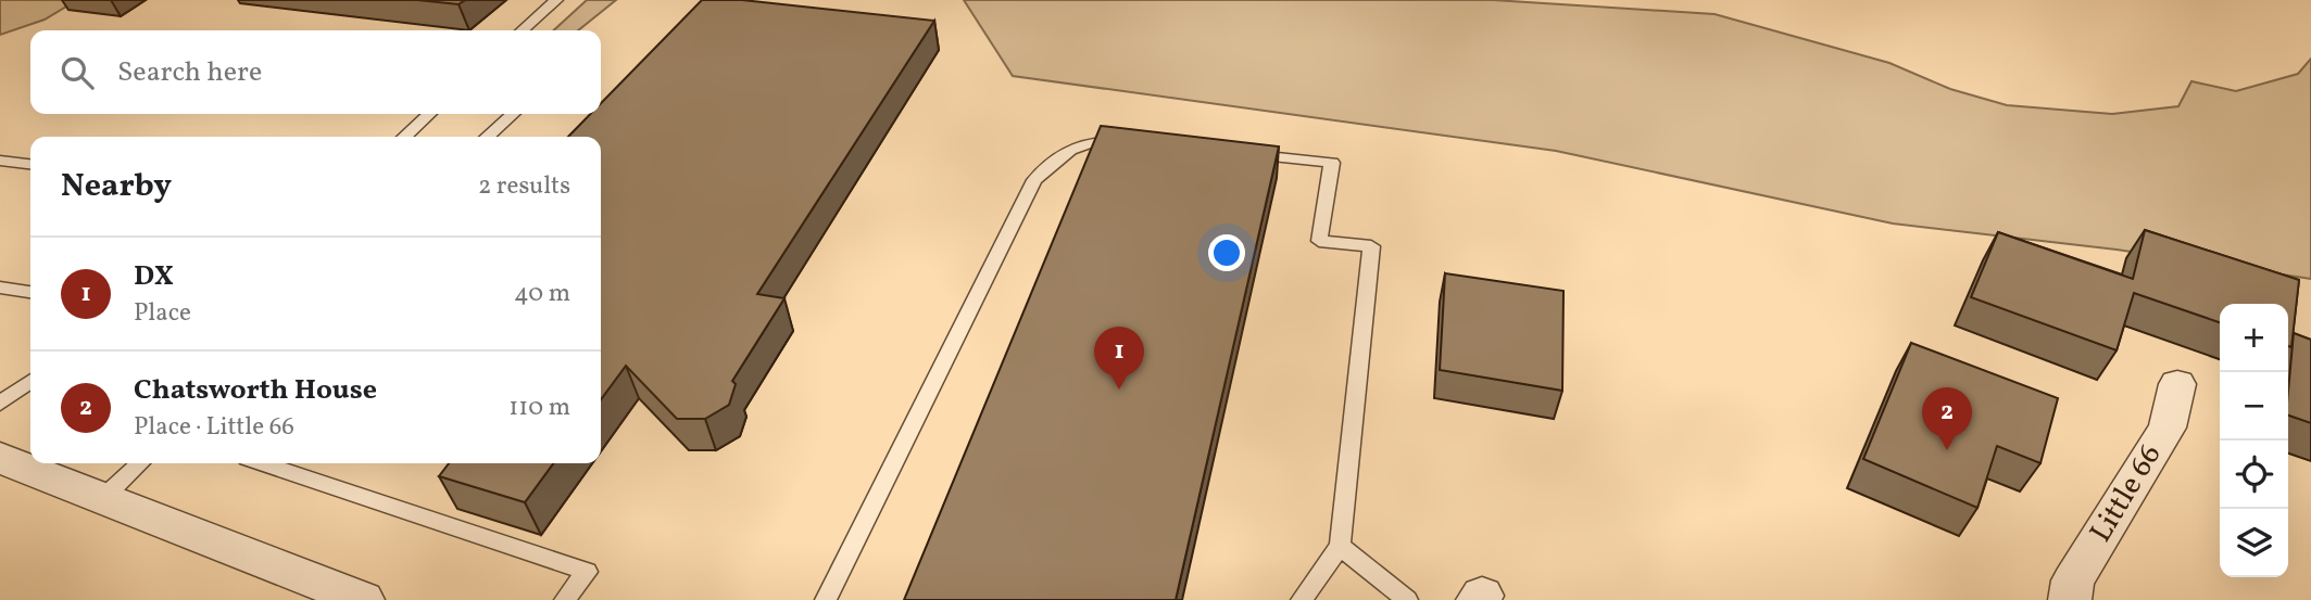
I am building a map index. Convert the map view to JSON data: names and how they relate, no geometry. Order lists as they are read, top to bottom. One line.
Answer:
{"streets":{"street":["Little 66"]},"page":{"search":"Search here","heading":["Nearby","2 results"],"list":[{"mark":"1","name":"DX","note":"Place","value":"40 m"},{"mark":"2","name":"Chatsworth House","note":"Place · Little 66","value":"110 m"}],"map_buttons":["+","−"],"pins":["1","2"]}}
